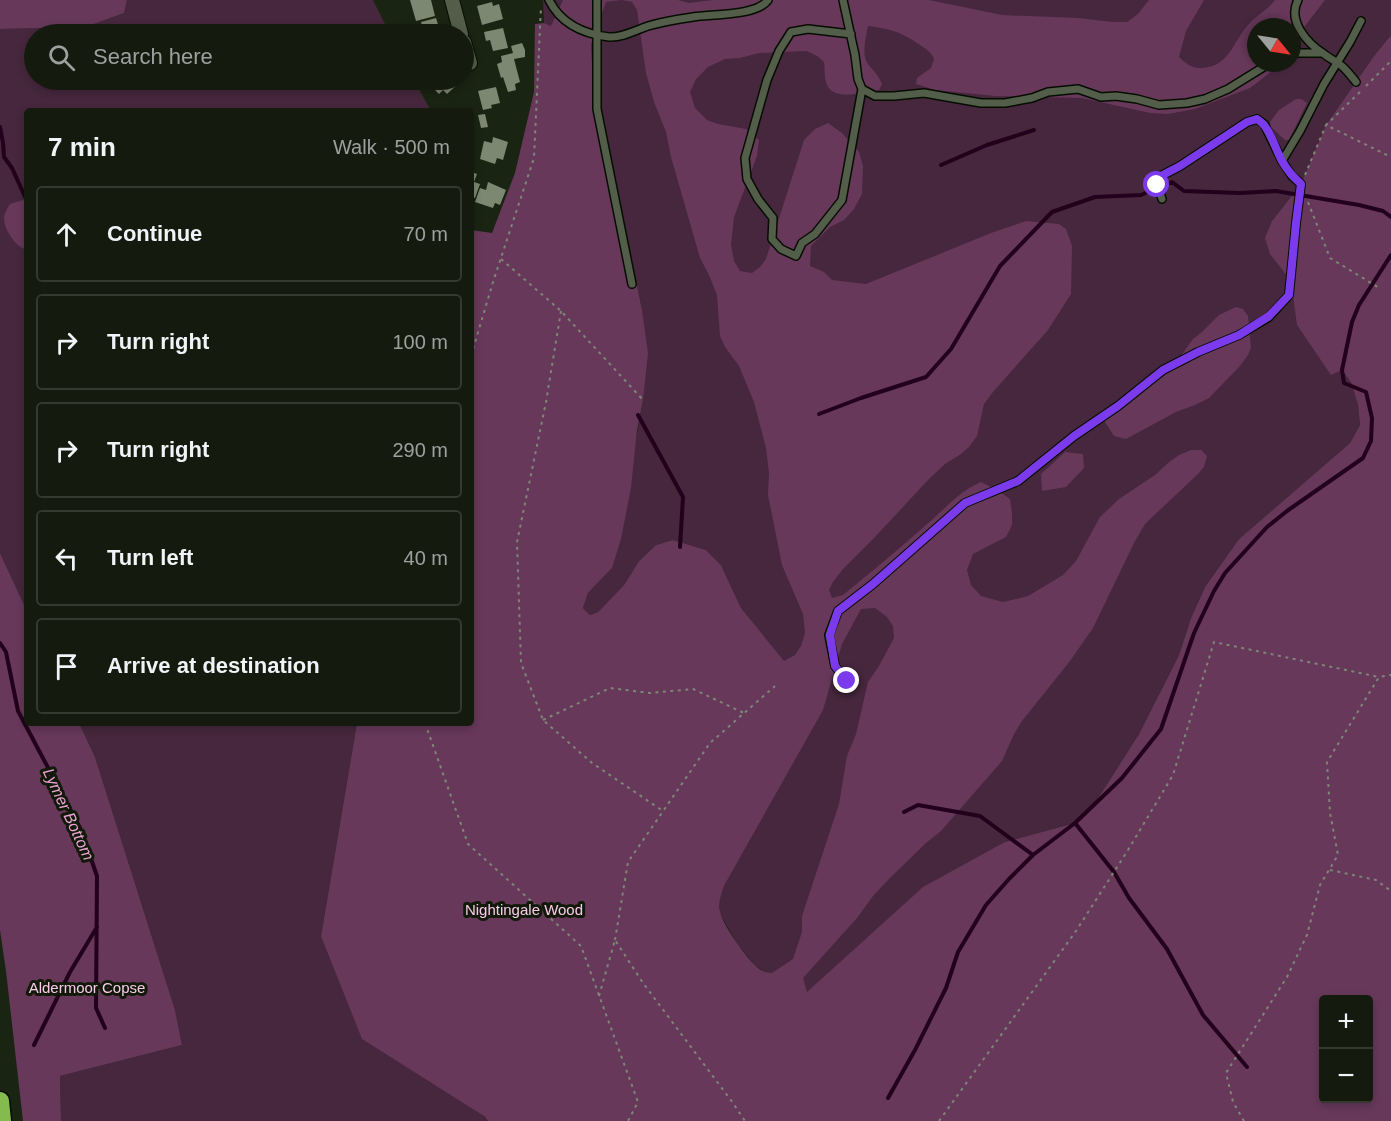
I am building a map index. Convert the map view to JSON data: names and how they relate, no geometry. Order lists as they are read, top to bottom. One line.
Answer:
{"water":["Lymer Bottom"],"parks":["Nightingale Wood","Aldermoor Copse"],"north":"bottom right","page":{"search":"Search here","heading":["7 min","Walk · 500 m"],"list":[["Continue","70 m"],["Turn right","100 m"],["Turn right","290 m"],["Turn left","40 m"],"Arrive at destination"],"map_buttons":["+","−"]}}
